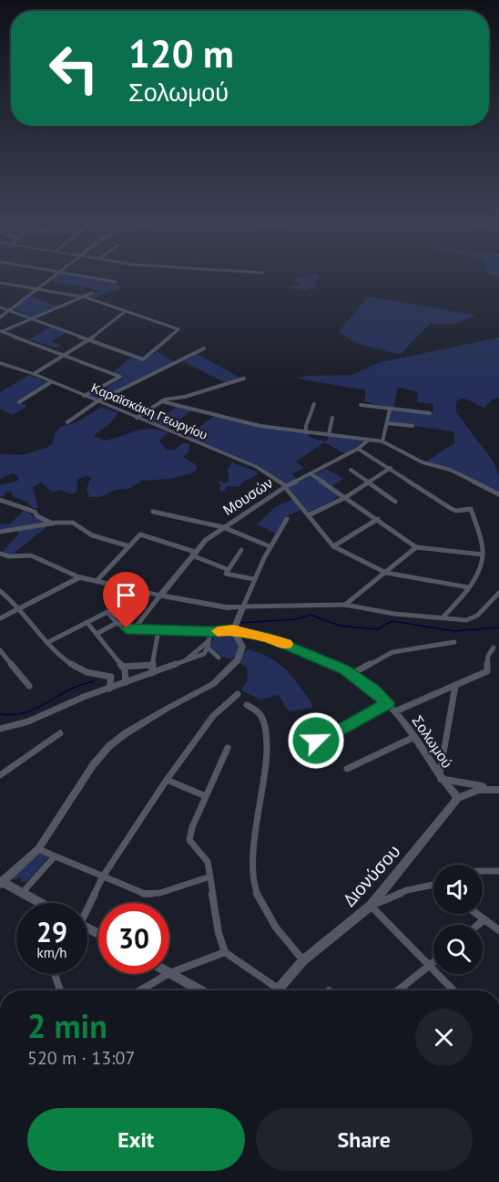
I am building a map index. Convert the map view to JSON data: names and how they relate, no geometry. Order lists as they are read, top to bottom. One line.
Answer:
{"streets":{"street":["Καραϊσκάκη Γεωργίου","Μουσών","Σολωμού","Διονύσου"]},"crossings":[["Καραϊσκάκη Γεωργίου","Μουσών"],["Σολωμού","Διονύσου"]],"page":{"turn":["120 m","Σολωμού"],"speed":"29 km/h","limit":"30","heading":["2 min","520 m · 13:07"],"buttons":["Exit","Share"]}}
